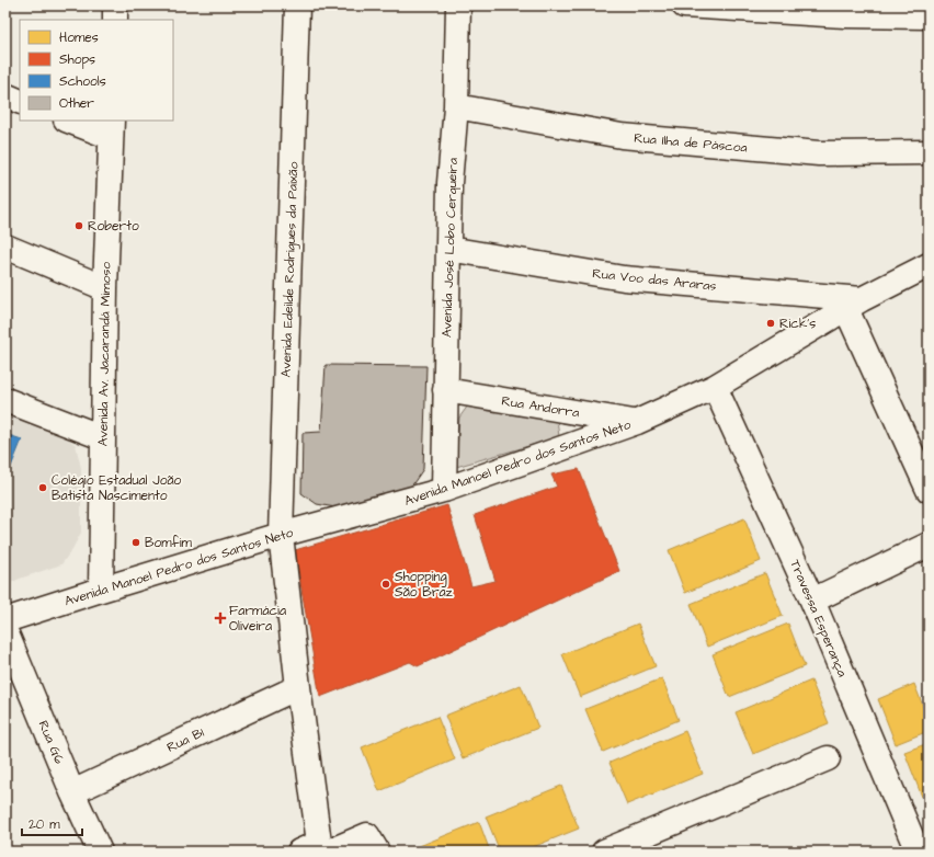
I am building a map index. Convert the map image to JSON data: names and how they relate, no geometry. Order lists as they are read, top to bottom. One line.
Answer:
{"streets":{"street":["Rua Ilha de Páscoa","Avenida José Lobo Cerqueira","Avenida Edeilde Rodrigues da Paixão","Rua Voo das Araras","Avenida Av. Jacarandá Mimoso","Rua Andorra","Avenida Manoel Pedro dos Santos Neto","Travessa Esperança","Rua B1","Rua G6"]},"crossings":[["Rua Ilha de Páscoa","Avenida José Lobo Cerqueira"],["Avenida José Lobo Cerqueira","Rua Voo das Araras"],["Avenida José Lobo Cerqueira","Rua Andorra"],["Avenida José Lobo Cerqueira","Avenida Manoel Pedro dos Santos Neto"],["Avenida Edeilde Rodrigues da Paixão","Avenida Manoel Pedro dos Santos Neto"],["Avenida Edeilde Rodrigues da Paixão","Rua B1"],["Rua Voo das Araras","Avenida Manoel Pedro dos Santos Neto"],["Avenida Av. Jacarandá Mimoso","Avenida Manoel Pedro dos Santos Neto"],["Rua Andorra","Avenida Manoel Pedro dos Santos Neto"],["Avenida Manoel Pedro dos Santos Neto","Travessa Esperança"],["Rua B1","Rua G6"]],"places":{"other":["Roberto","Rick's","Colégio Estadual João Batista Nascimento","Bomfim","Shopping São Braz"],"health":["Farmácia Oliveira"]},"legend":["Homes","Shops","Schools","Other"],"scale_bar":"20 m"}
